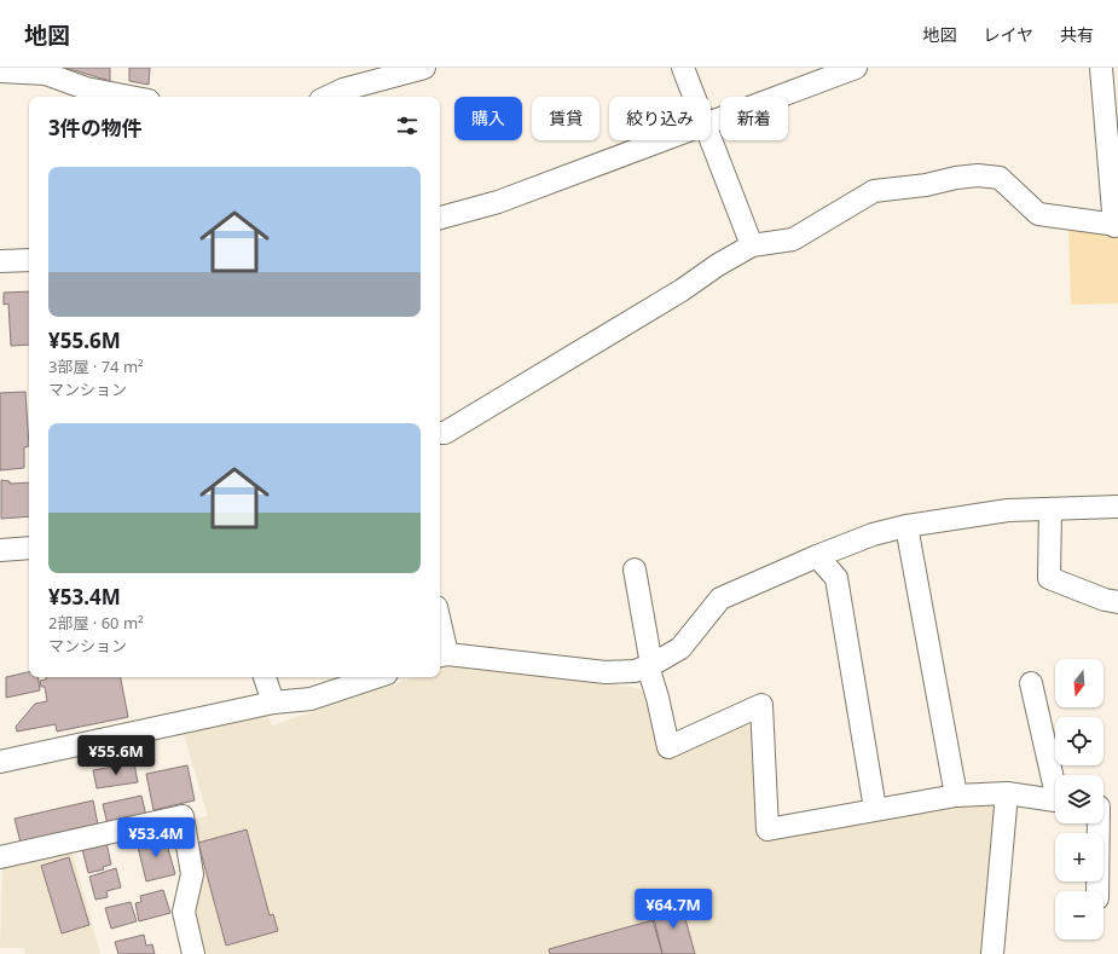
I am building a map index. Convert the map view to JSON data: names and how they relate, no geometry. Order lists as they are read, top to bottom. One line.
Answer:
{"north":"bottom","page":{"header":"地図","nav":["地図","レイヤ","共有"],"chip":["購入","賃貸","絞り込み","新着"],"heading":"3件の物件","list":[{"name":"¥55.6M","note":"3部屋 · 74 m² · マンション"},{"name":"¥53.4M","note":"2部屋 · 60 m² · マンション"}],"map_buttons":["+","−"],"price":["¥55.6M","¥53.4M","¥64.7M"]}}
